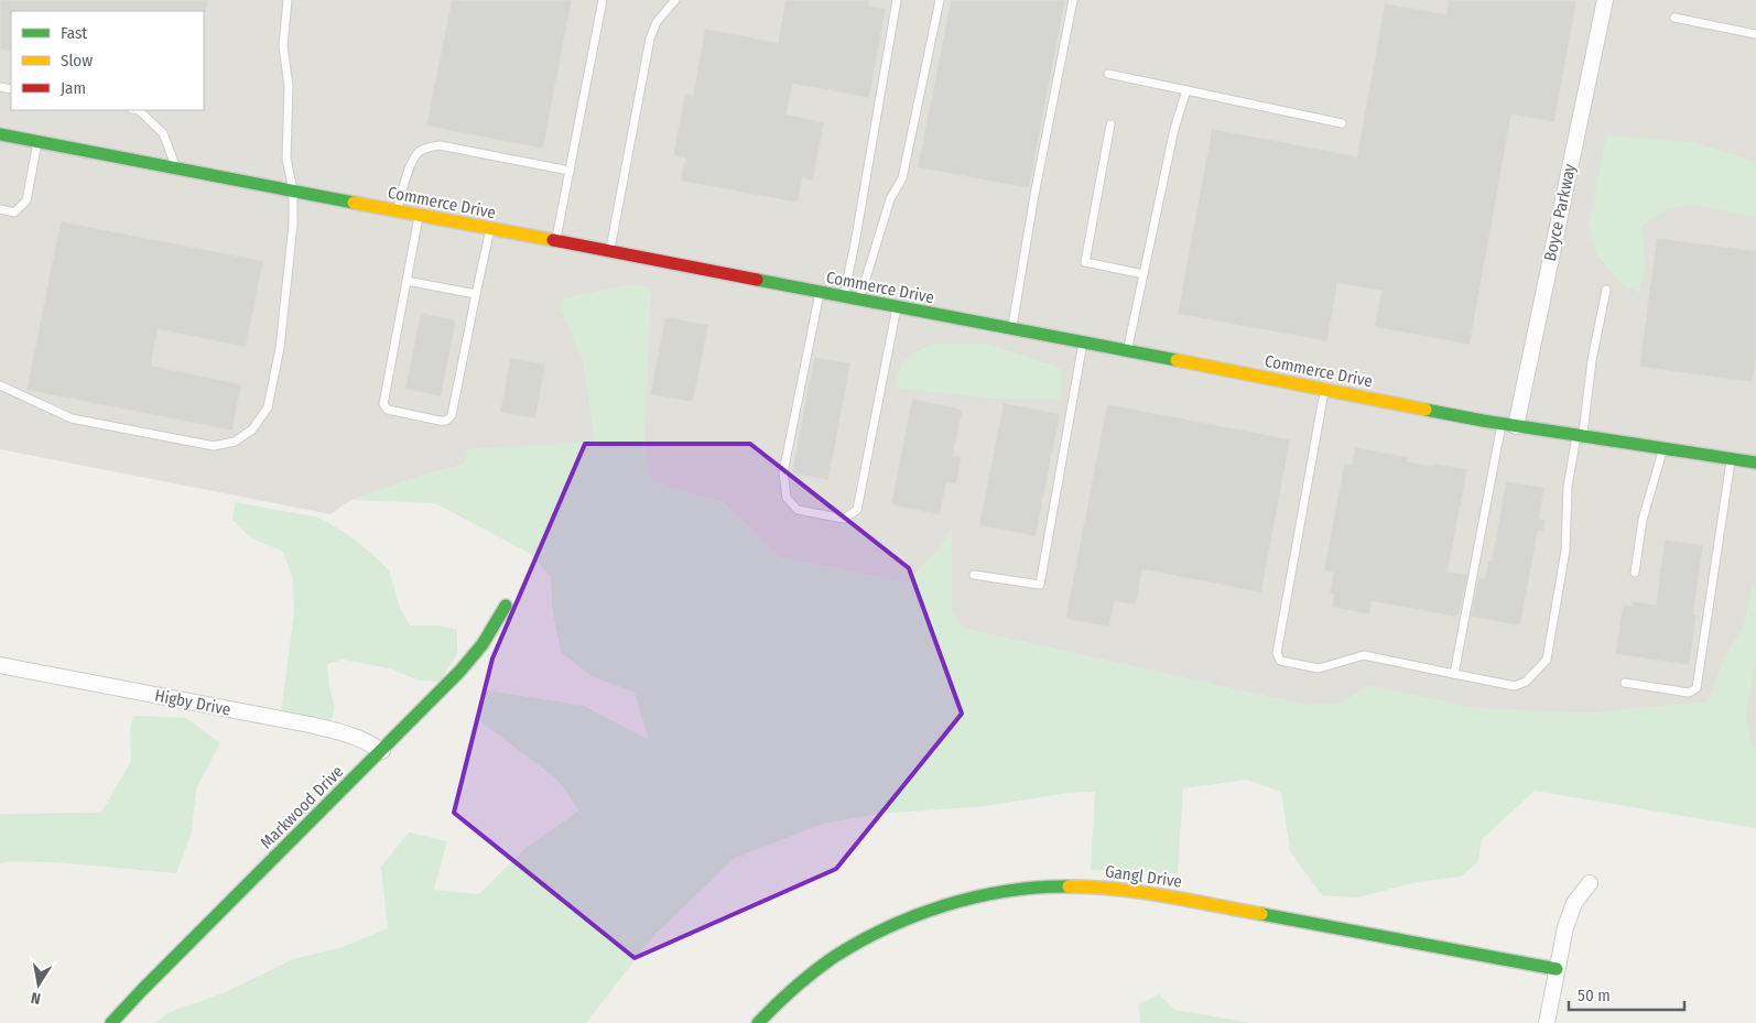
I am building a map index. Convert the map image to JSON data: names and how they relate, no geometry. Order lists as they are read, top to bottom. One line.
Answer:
{"streets":{"street":["Commerce Drive","Boyce Parkway","Higby Drive","Markwood Drive","Gangl Drive"]},"crossings":[["Commerce Drive","Boyce Parkway"],["Higby Drive","Markwood Drive"]],"legend":["Fast","Slow","Jam"],"scale_bar":"50 m","north":"bottom"}
